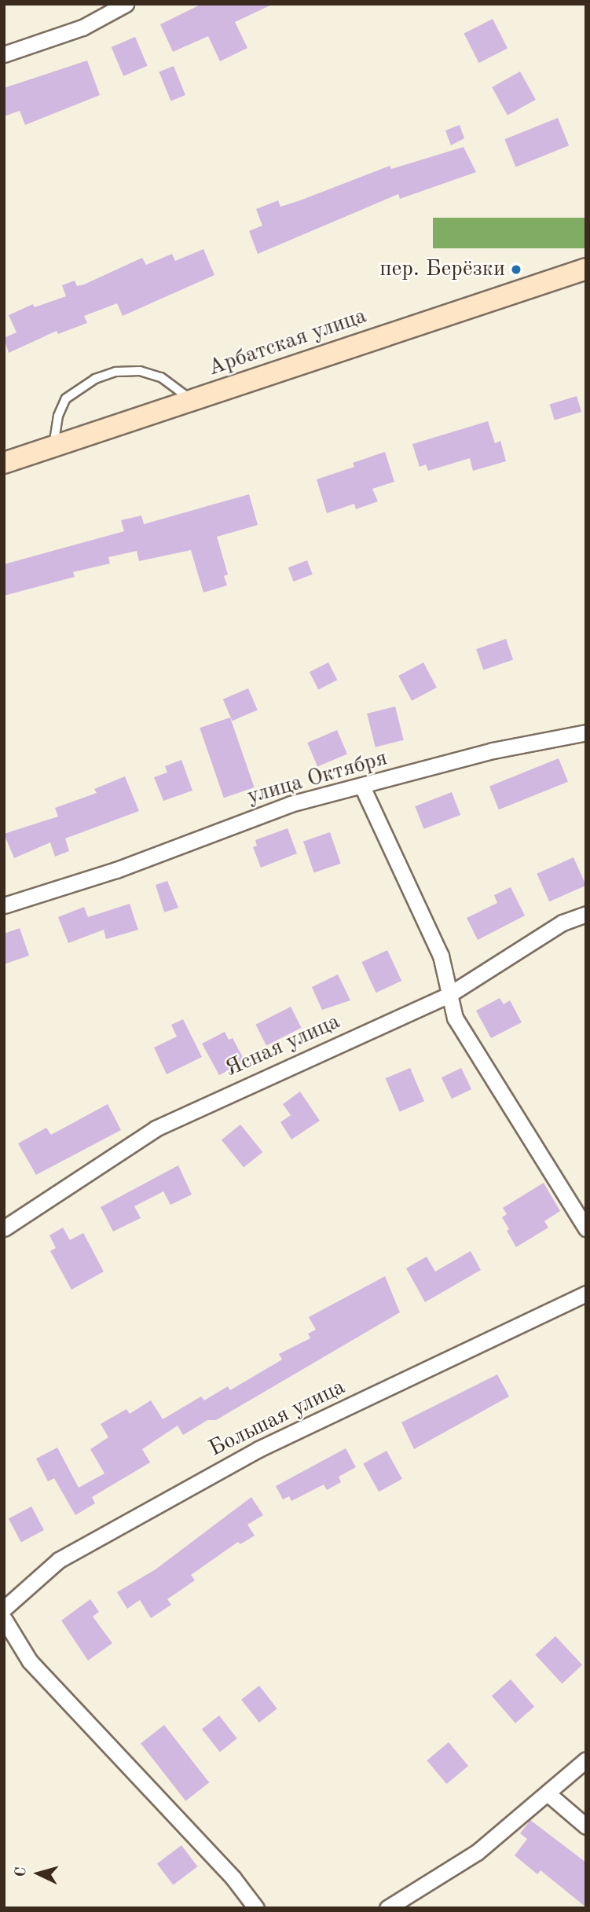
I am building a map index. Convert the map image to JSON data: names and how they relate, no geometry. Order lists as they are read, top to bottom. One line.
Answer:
{"streets":{"main road":["Арбатская улица"],"street":["улица Октября","Ясная улица","Большая улица"]},"places":["пер. Берёзки"],"north":"left"}
